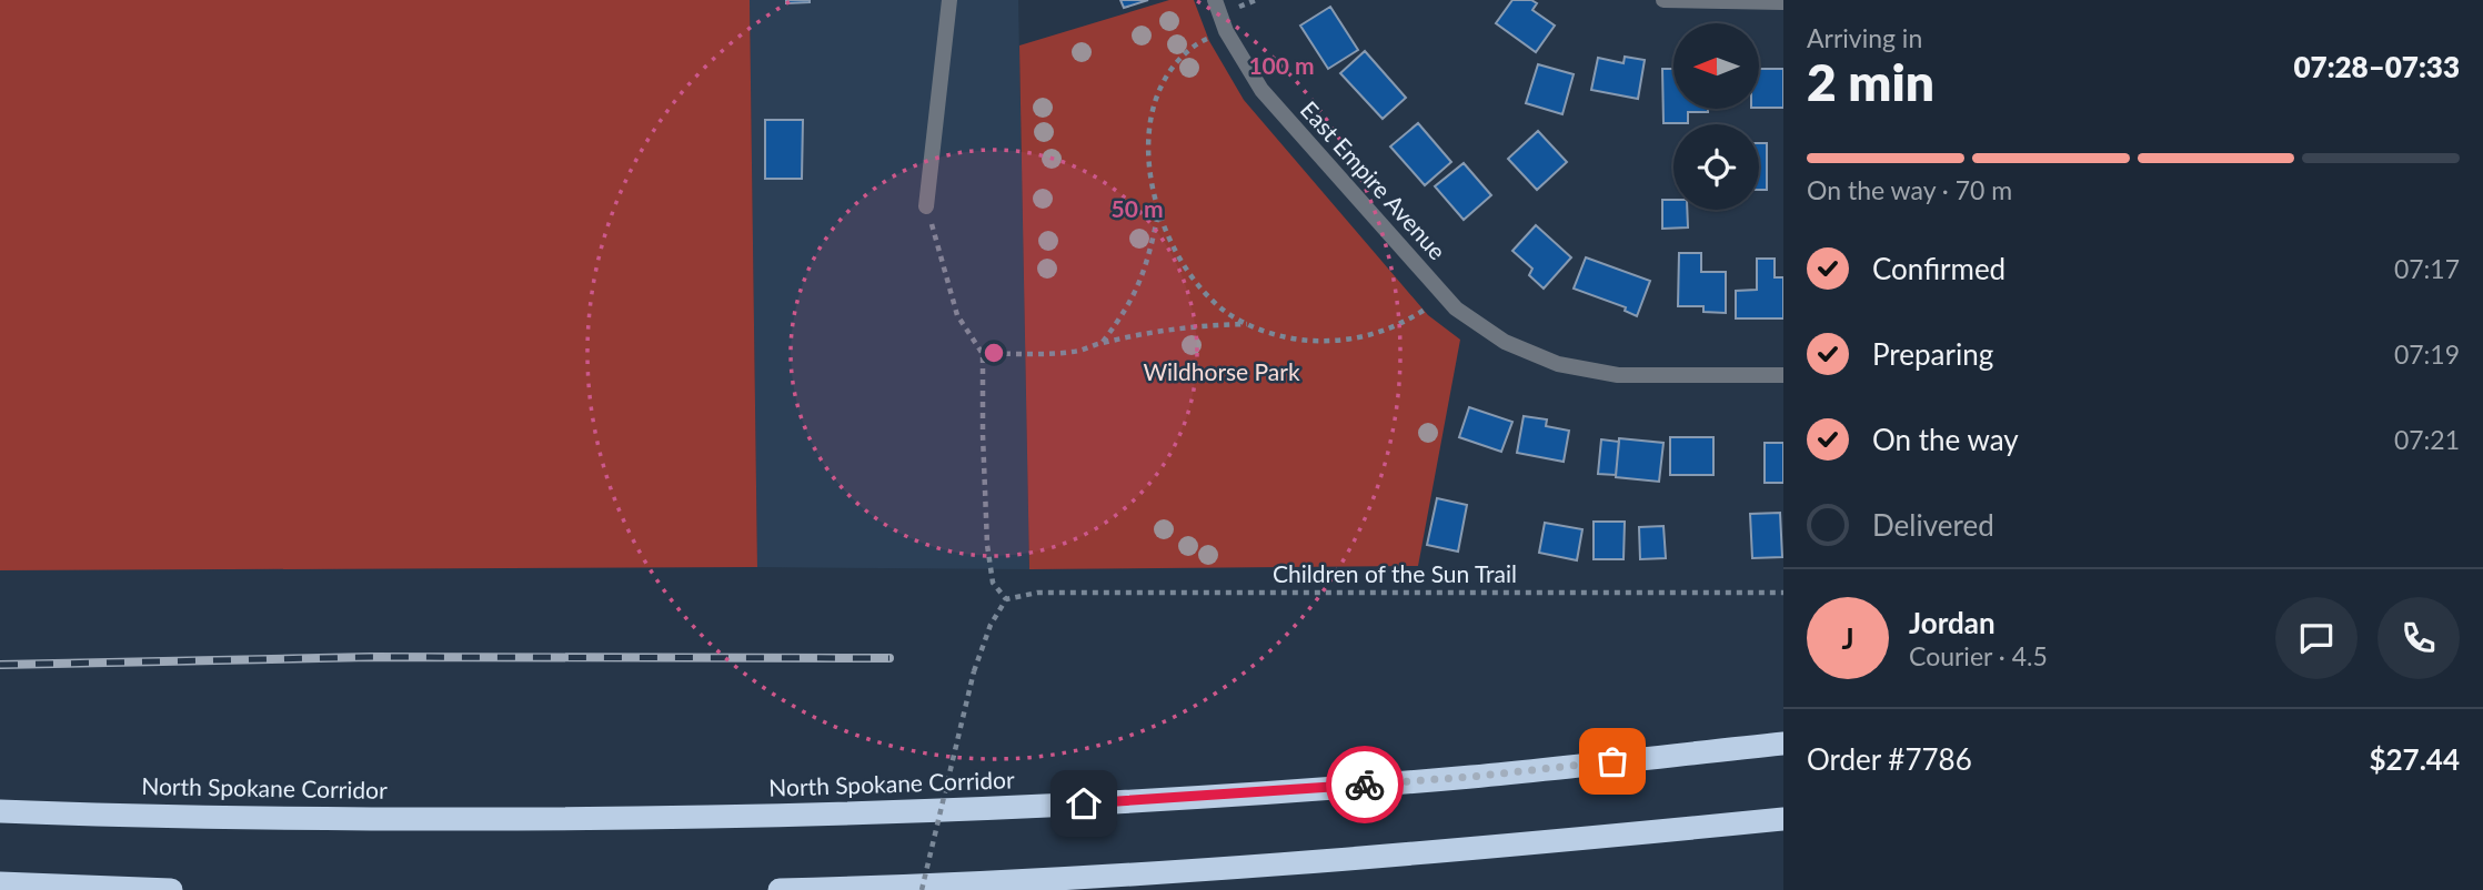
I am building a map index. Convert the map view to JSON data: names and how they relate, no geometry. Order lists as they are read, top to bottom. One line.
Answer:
{"streets":{"highway":["North Spokane Corridor"],"street":["East Empire Avenue"],"path":["Children of the Sun Trail"]},"parks":["Wildhorse Park"],"north":"left","page":{"heading":["2 min","Arriving in","07:28–07:33"],"panel":["Jordan","Courier · 4.5","Order #7786","$27.44"],"bar":"On the way · 70 m","list":[["Confirmed","07:17"],["Preparing","07:19"],["On the way","07:21"],"Delivered"],"round":"J"},"rings":["100 m","50 m"]}
